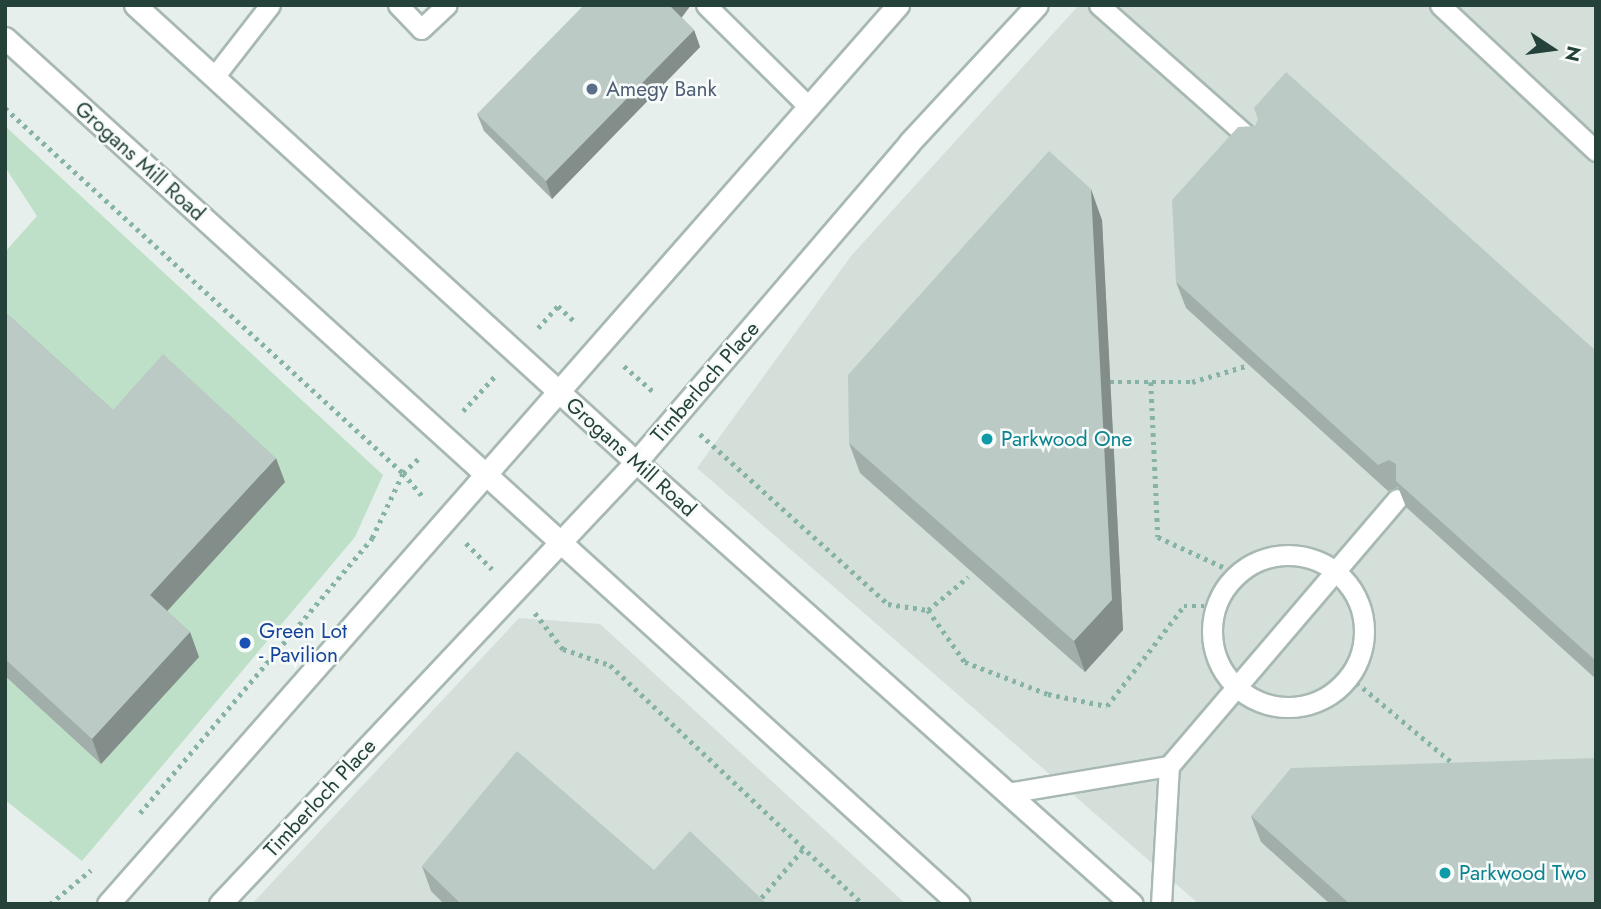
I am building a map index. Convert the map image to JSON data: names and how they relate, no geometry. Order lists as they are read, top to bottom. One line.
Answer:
{"streets":{"main road":["Grogans Mill Road","Timberloch Place"]},"crossings":[["Grogans Mill Road","Timberloch Place"]],"places":["Amegy Bank","Parkwood One","Green Lot - Pavilion","Parkwood Two"],"north":"right"}
